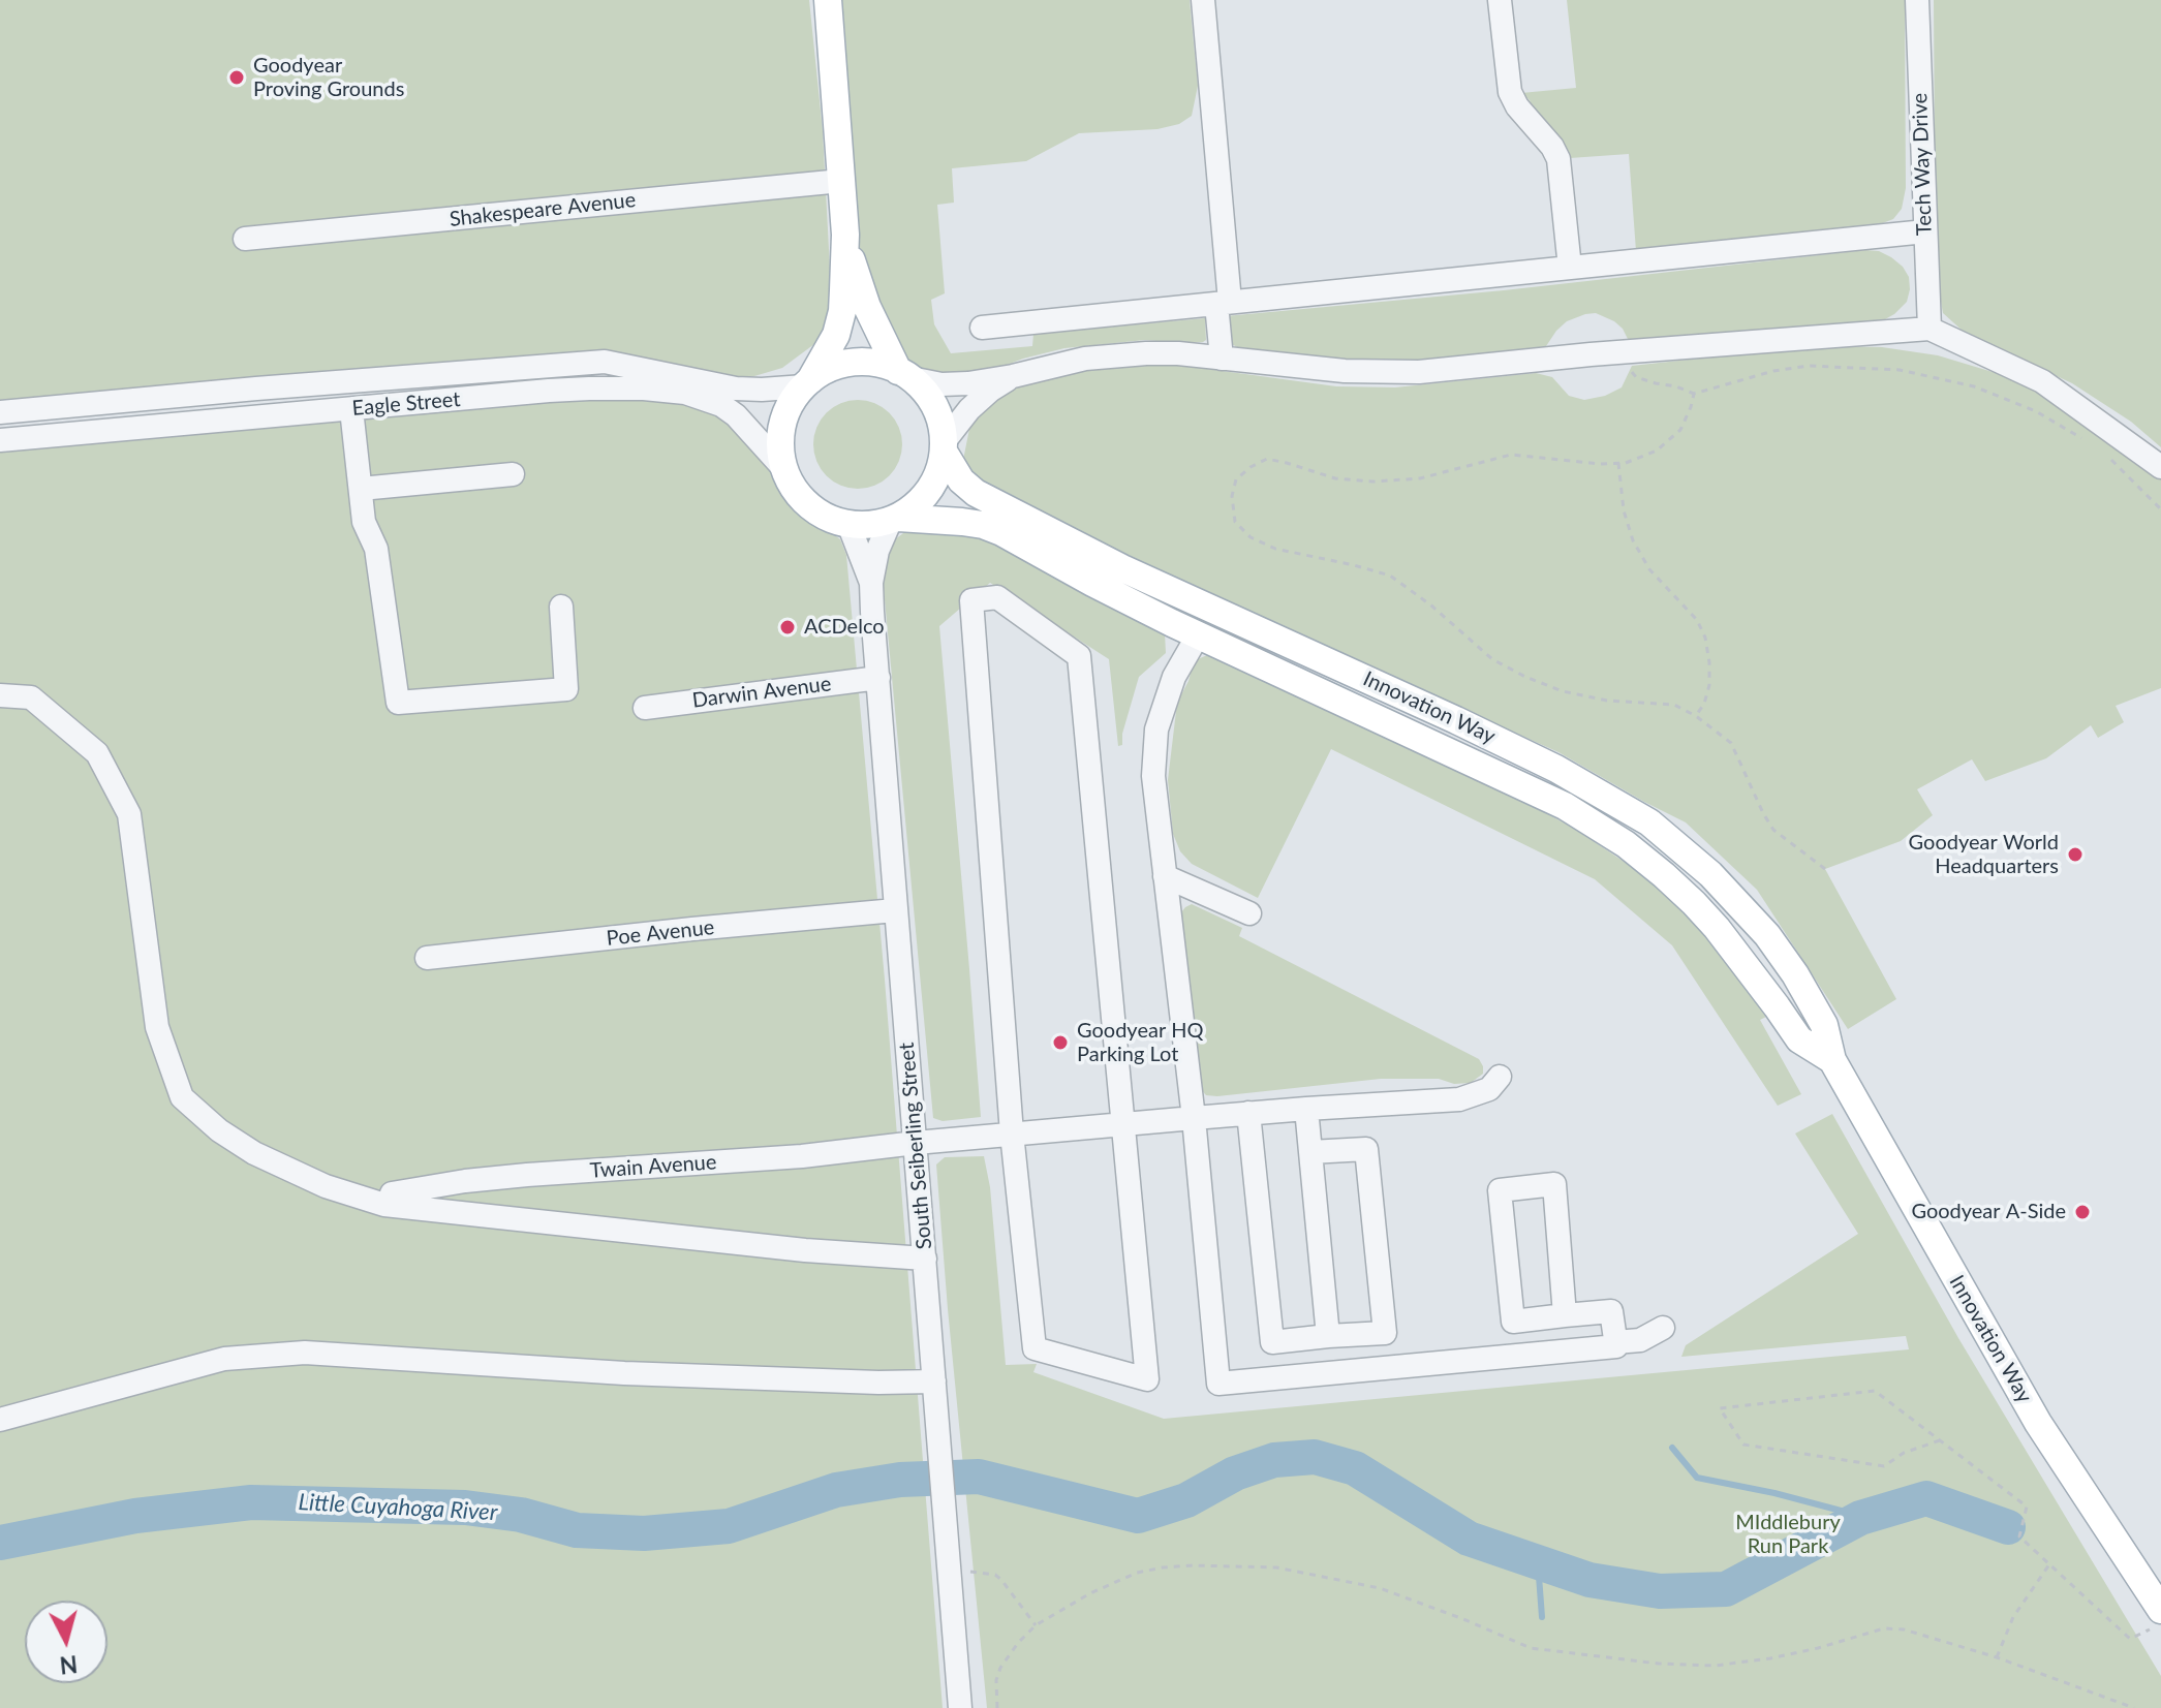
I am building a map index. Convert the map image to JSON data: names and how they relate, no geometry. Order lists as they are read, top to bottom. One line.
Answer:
{"streets":{"main road":["Innovation Way"],"street":["Tech Way Drive","Shakespeare Avenue","Eagle Street","Darwin Avenue","Poe Avenue","South Seiberling Street","Twain Avenue"]},"crossings":[["Eagle Street","Innovation Way"],["Eagle Street","South Seiberling Street"],["Darwin Avenue","South Seiberling Street"],["Innovation Way","South Seiberling Street"],["Poe Avenue","South Seiberling Street"],["South Seiberling Street","Twain Avenue"]],"water":["Little Cuyahoga River"],"parks":["MIddlebury Run Park"],"places":["Goodyear Proving Grounds","ACDelco","Goodyear World Headquarters","Goodyear HQ Parking Lot","Goodyear A-Side"],"north":"bottom"}
